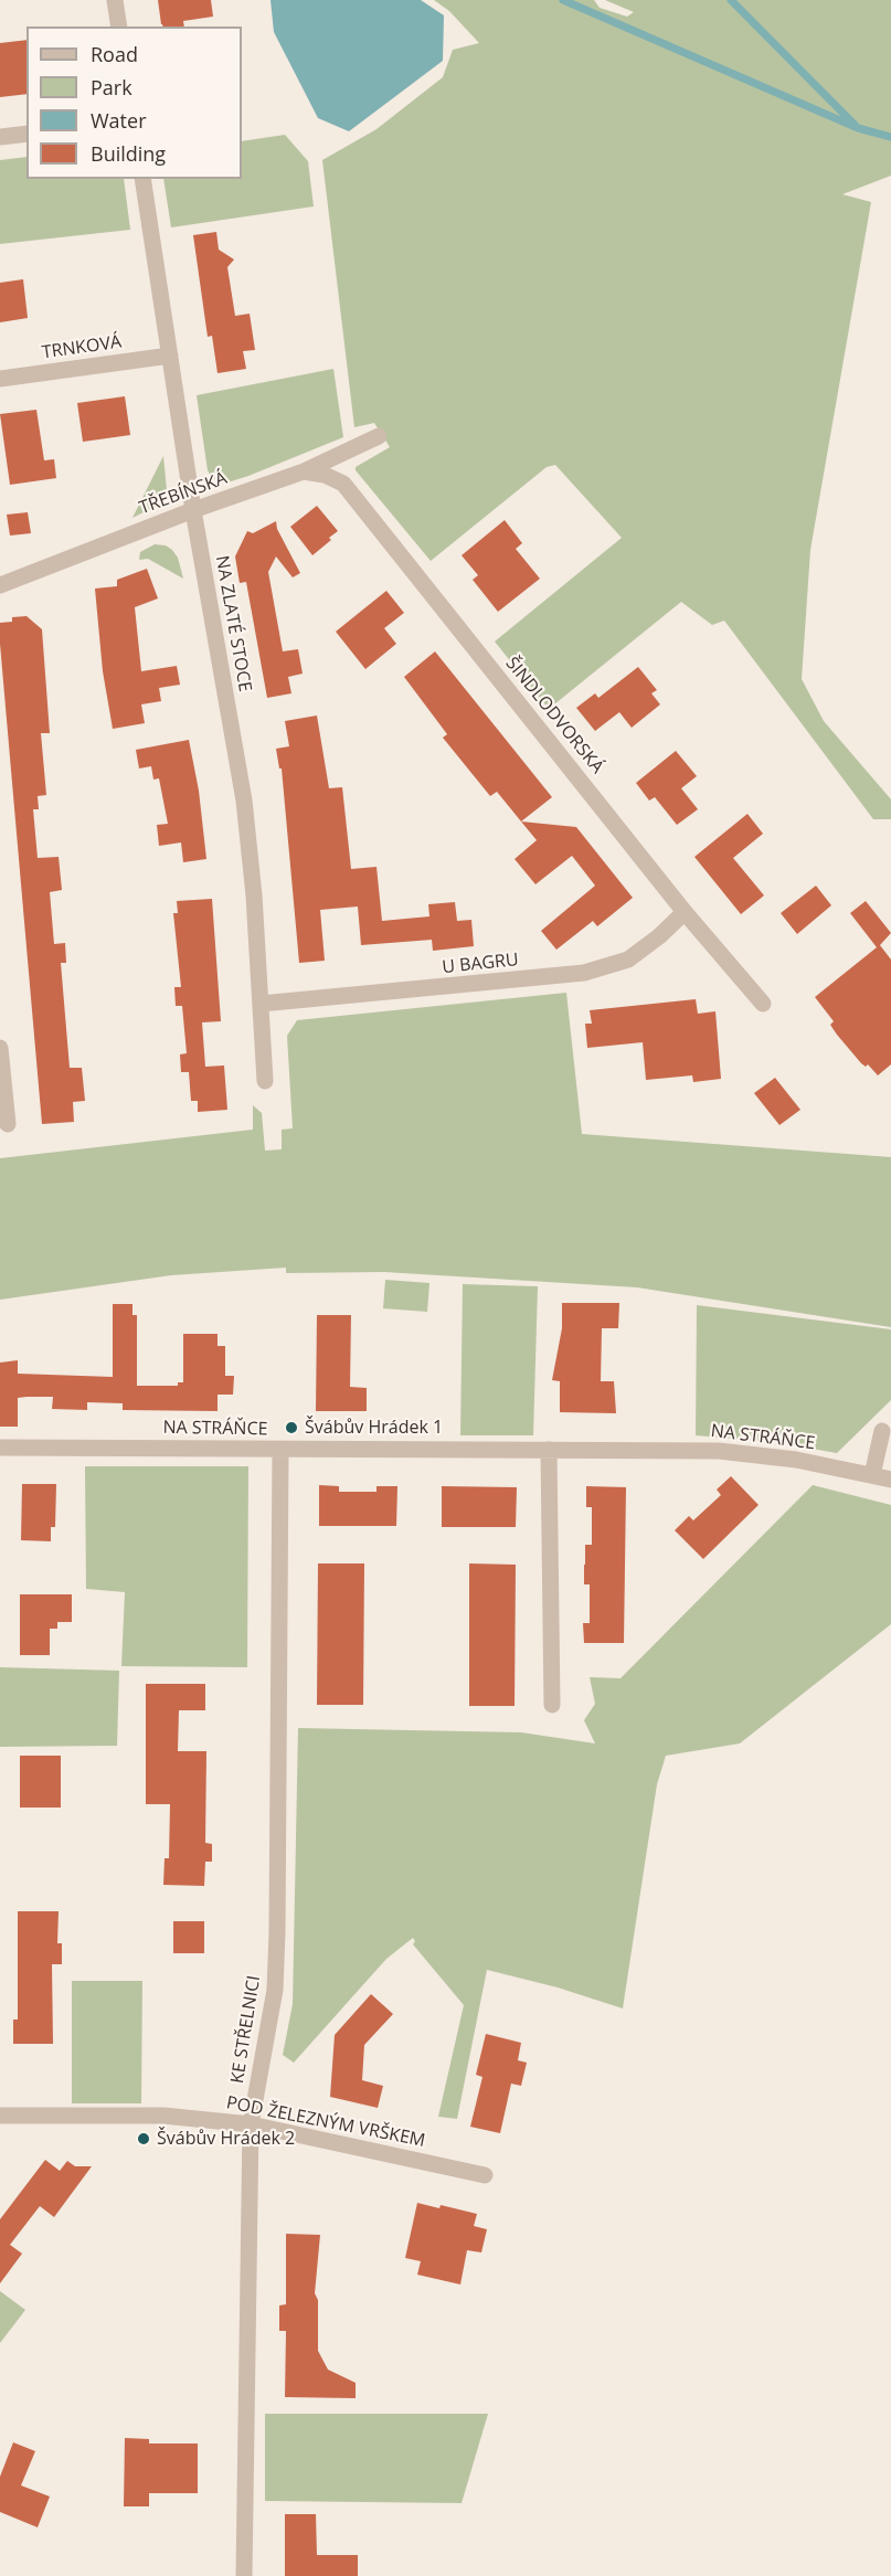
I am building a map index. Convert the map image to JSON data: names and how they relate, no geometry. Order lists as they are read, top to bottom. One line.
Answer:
{"streets":{"street":["TRNKOVÁ","TŘEBÍNSKÁ","NA ZLATÉ STOCE","ŠINDLODVORSKÁ","U BAGRU","NA STRÁŇCE","KE STŘELNICI","POD ŽELEZNÝM VRŠKEM"]},"crossings":[["TRNKOVÁ","NA ZLATÉ STOCE"],["TŘEBÍNSKÁ","NA ZLATÉ STOCE"],["TŘEBÍNSKÁ","ŠINDLODVORSKÁ"],["NA ZLATÉ STOCE","U BAGRU"],["ŠINDLODVORSKÁ","U BAGRU"],["NA STRÁŇCE","KE STŘELNICI"],["KE STŘELNICI","POD ŽELEZNÝM VRŠKEM"]],"places":["Švábův Hrádek 1","Švábův Hrádek 2"],"legend":["Road","Park","Water","Building"]}
